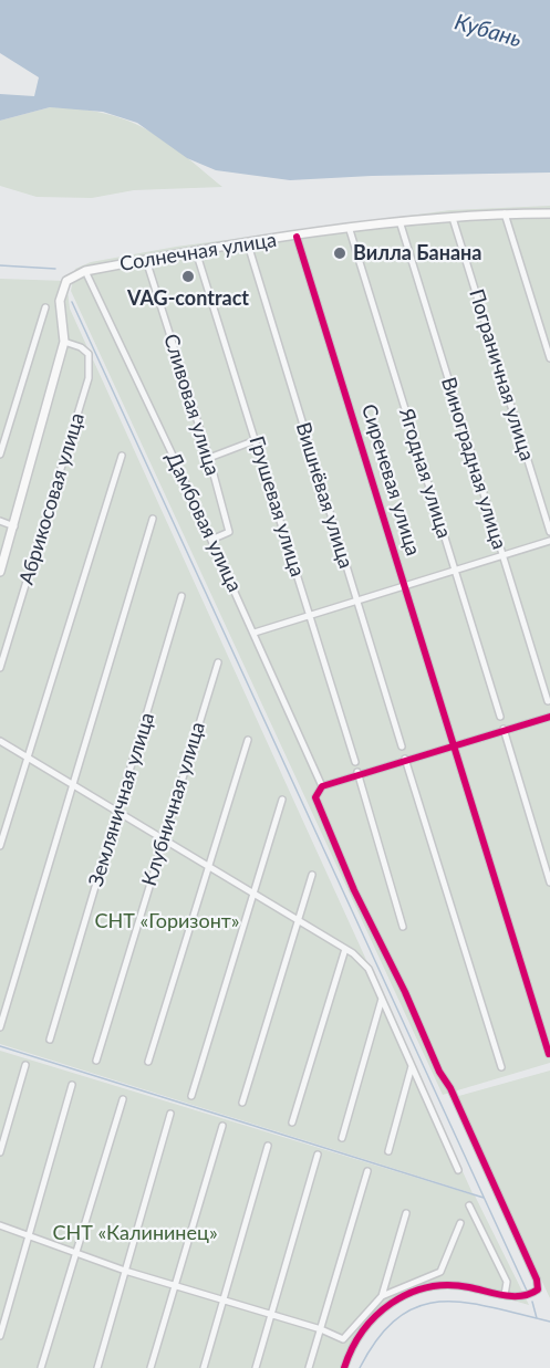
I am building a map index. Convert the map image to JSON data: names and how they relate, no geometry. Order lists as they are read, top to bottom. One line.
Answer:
{"streets":{"street":["Солнечная улица","Пограничная улица","Сливовая улица","Виноградная улица","Ягодная улица","Сиреневая улица","Вишнёвая улица","Абрикосовая улица","Грушевая улица","Дамбовая улица","Земляничная улица","Клубничная улица"]},"crossings":[["Солнечная улица","Пограничная улица"],["Солнечная улица","Сливовая улица"],["Солнечная улица","Виноградная улица"],["Солнечная улица","Ягодная улица"],["Солнечная улица","Сиреневая улица"],["Солнечная улица","Вишнёвая улица"],["Солнечная улица","Грушевая улица"],["Солнечная улица","Дамбовая улица"],["Сливовая улица","Дамбовая улица"]],"water":["Кубань"],"parks":["СНТ «Горизонт»","СНТ «Калининец»"],"places":["Вилла Банана","VAG-contract"]}
